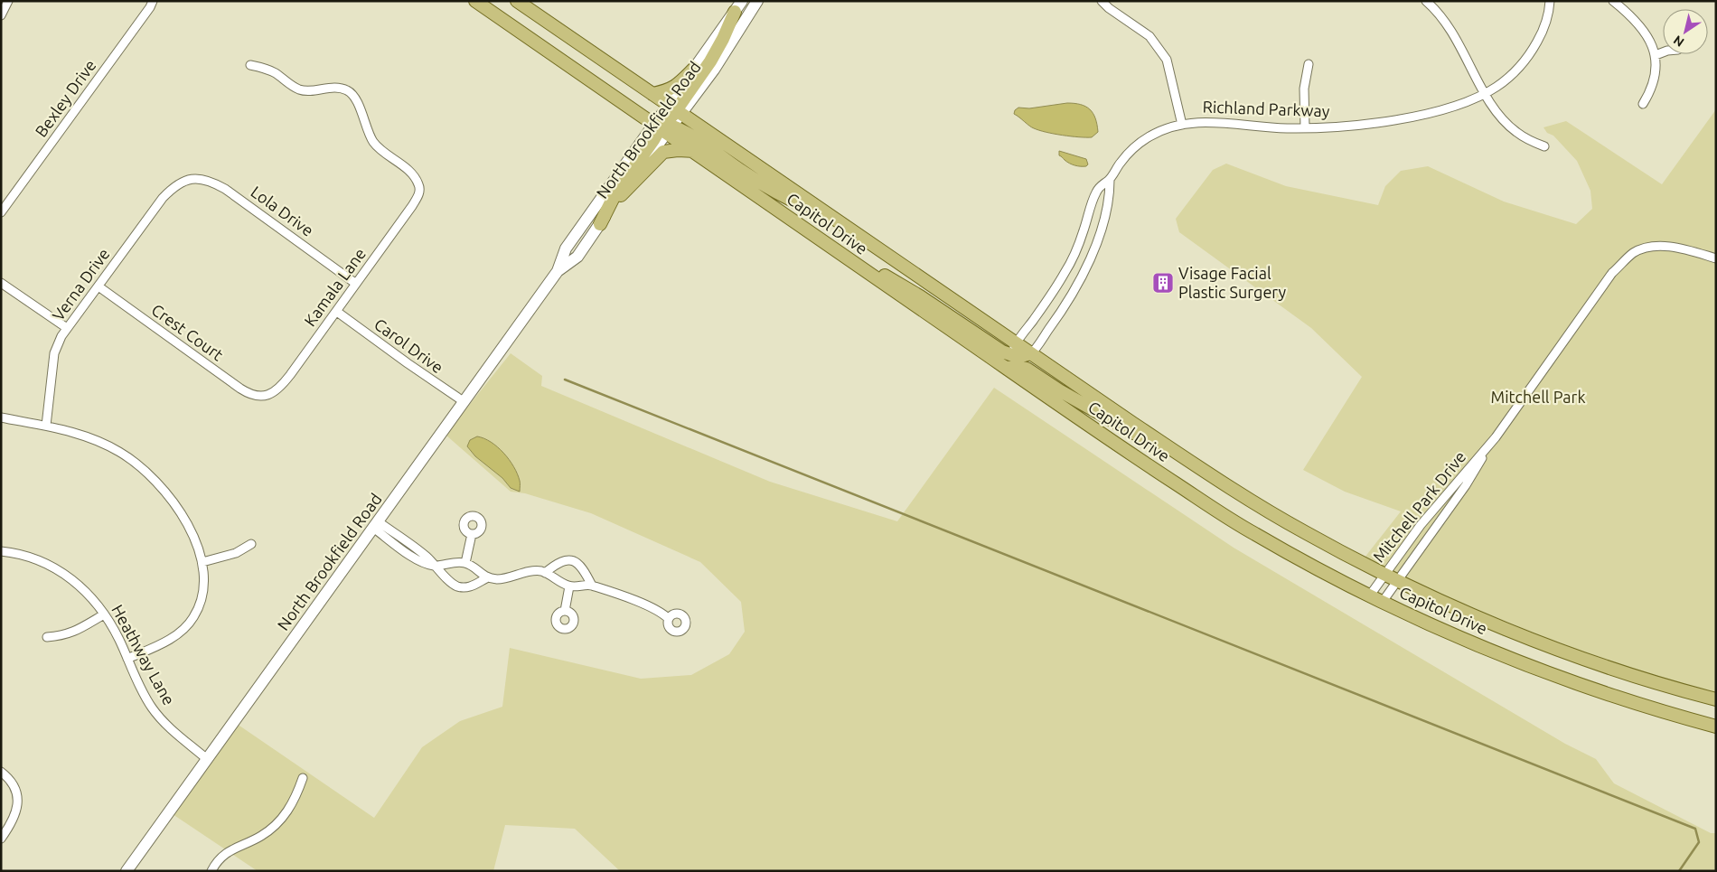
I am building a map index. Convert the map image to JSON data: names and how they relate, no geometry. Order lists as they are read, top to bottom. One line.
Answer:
{"streets":{"main road":["Capitol Drive"],"street":["Bexley Drive","Richland Parkway","North Brookfield Road","Lola Drive","Verna Drive","Kamala Lane","Crest Court","Carol Drive","Mitchell Park Drive","Heathway Lane"]},"crossings":[["Richland Parkway","Capitol Drive"],["North Brookfield Road","Capitol Drive"],["North Brookfield Road","Carol Drive"],["North Brookfield Road","Heathway Lane"],["Lola Drive","Verna Drive"],["Lola Drive","Kamala Lane"],["Capitol Drive","Mitchell Park Drive"],["Verna Drive","Crest Court"],["Kamala Lane","Crest Court"],["Kamala Lane","Carol Drive"]],"parks":["Mitchell Park"],"places":{"building":["Visage Facial Plastic Surgery"]},"north":"bottom left"}
